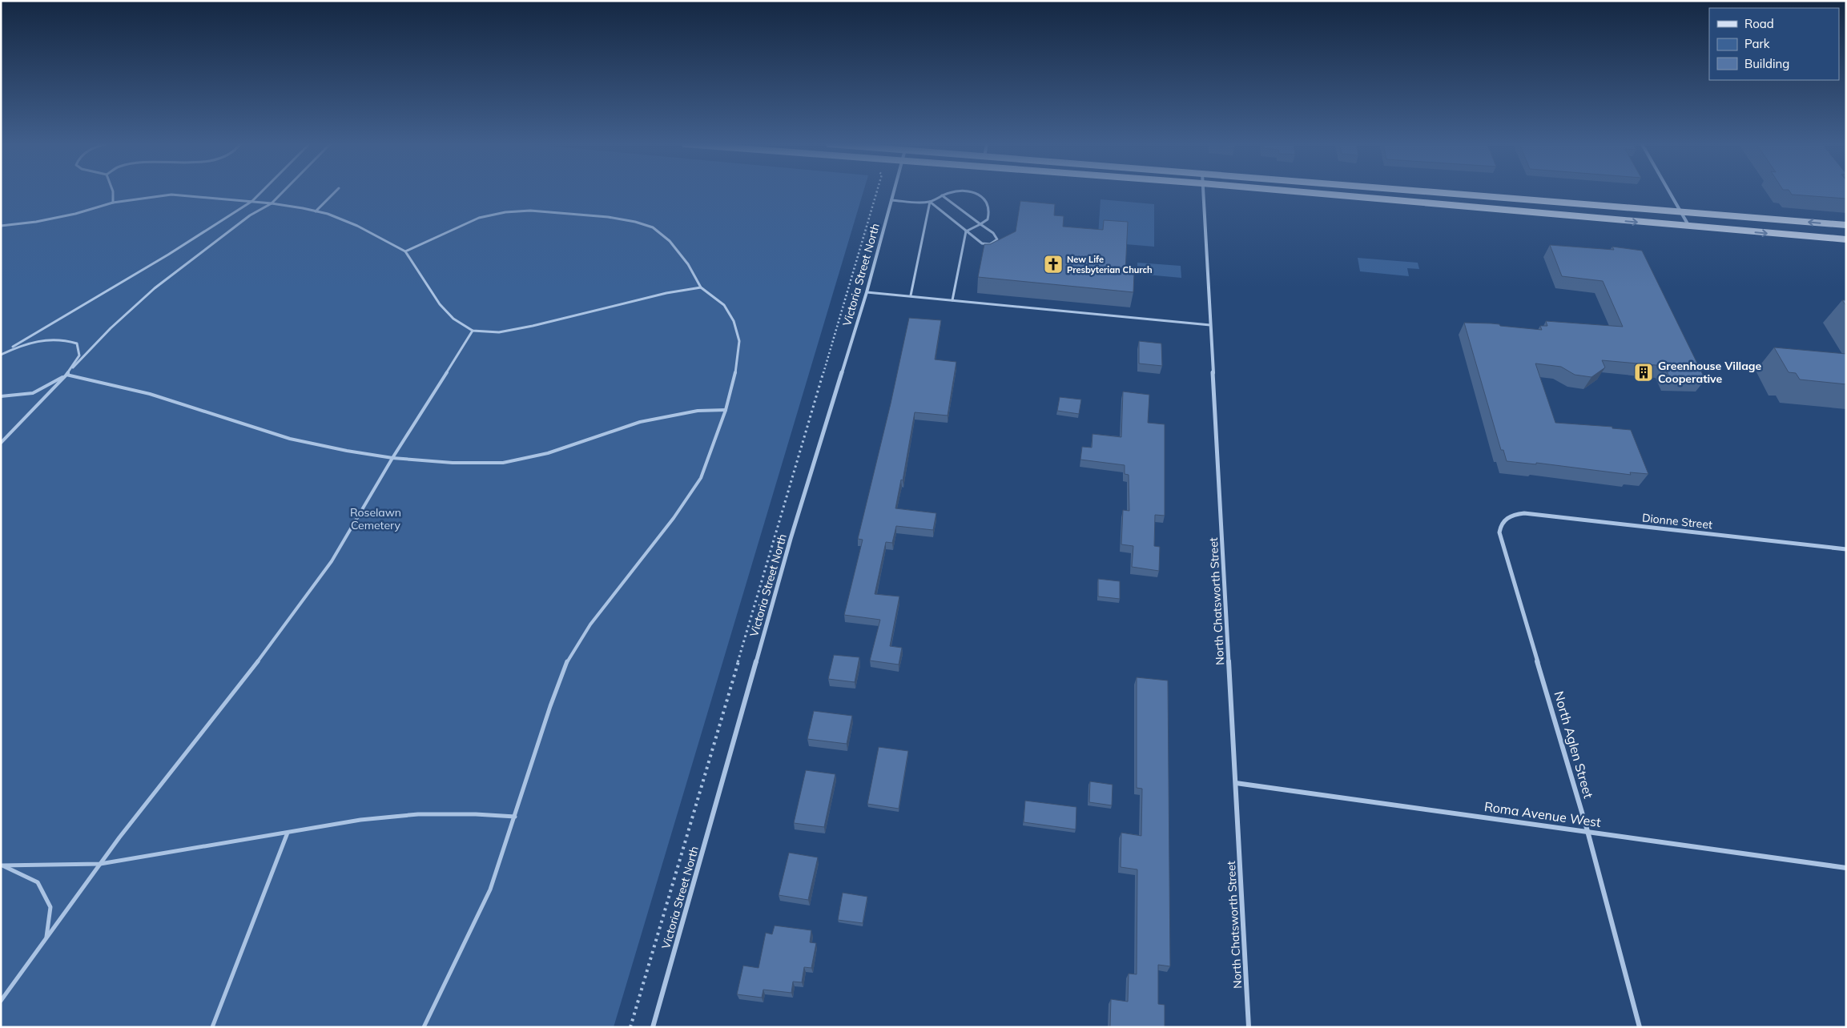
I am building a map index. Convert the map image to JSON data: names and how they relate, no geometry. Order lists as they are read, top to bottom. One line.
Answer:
{"streets":{"street":["Victoria Street North","Dionne Street","North Chatsworth Street","North Aglen Street","Roma Avenue West"]},"crossings":[["Dionne Street","North Aglen Street"],["North Chatsworth Street","Roma Avenue West"],["North Aglen Street","Roma Avenue West"]],"parks":["Roselawn Cemetery"],"places":{"church":["New Life Presbyterian Church"],"building":["Greenhouse Village Cooperative"]},"legend":["Road","Park","Building"]}
